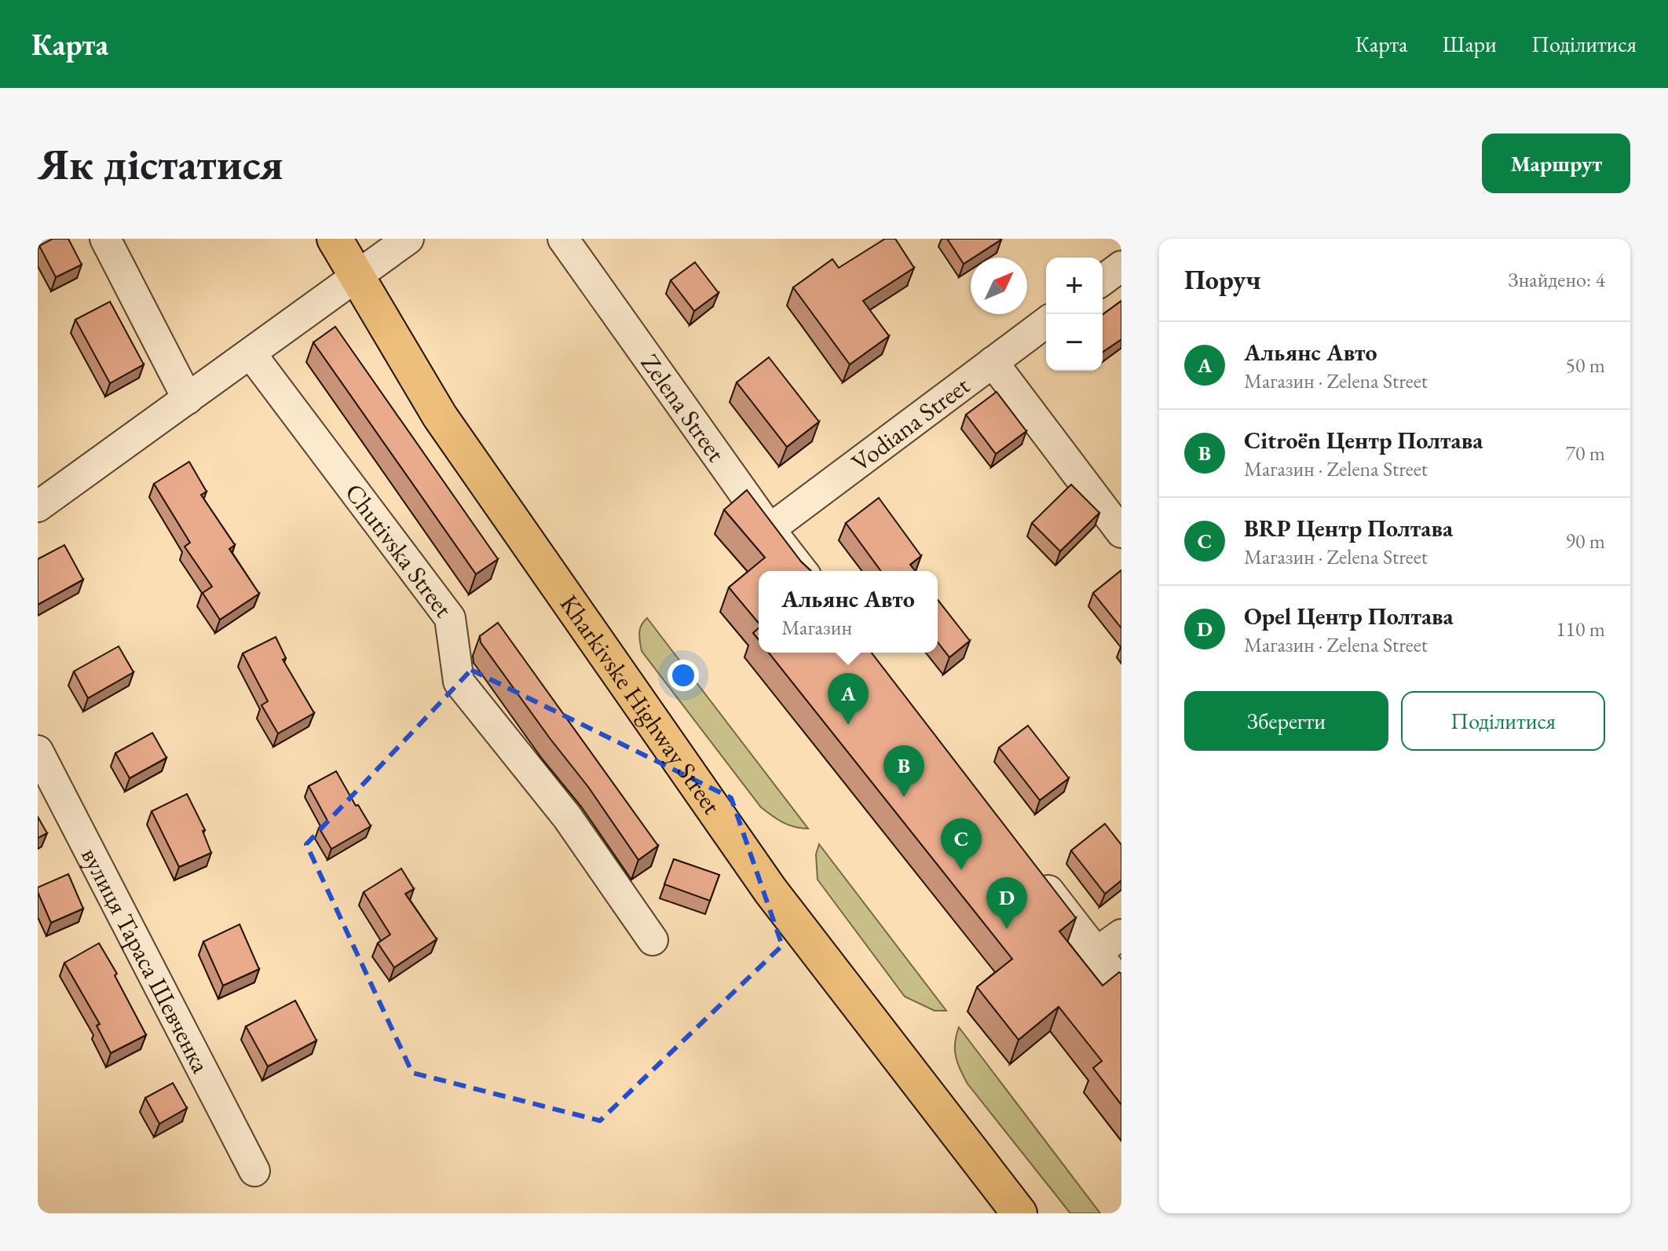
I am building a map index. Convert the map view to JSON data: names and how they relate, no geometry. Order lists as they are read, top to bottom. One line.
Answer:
{"streets":{"highway":["Kharkivske Highway Street"],"street":["Zelena Street","Vodiana Street","Chutivska Street","вулиця Тараса Шевченка"]},"crossings":[["Zelena Street","Vodiana Street"]],"north":"top right","page":{"header":"Карта","nav":["Карта","Шари","Поділитися"],"buttons":["Маршрут",["Зберегти","Поділитися"]],"title":"Як дістатися","heading":["Поруч","Знайдено: 4"],"map_buttons":["+","−"],"list":[{"mark":"A","name":"Альянс Авто","note":"Магазин · Zelena Street","value":"50 m"},{"mark":"B","name":"Citroën Центр Полтава","note":"Магазин · Zelena Street","value":"70 m"},{"mark":"C","name":"BRP Центр Полтава","note":"Магазин · Zelena Street","value":"90 m"},{"mark":"D","name":"Opel Центр Полтава","note":"Магазин · Zelena Street","value":"110 m"}],"popup":["Альянс Авто","Магазин"],"pins":["A","B","C","D"]}}
